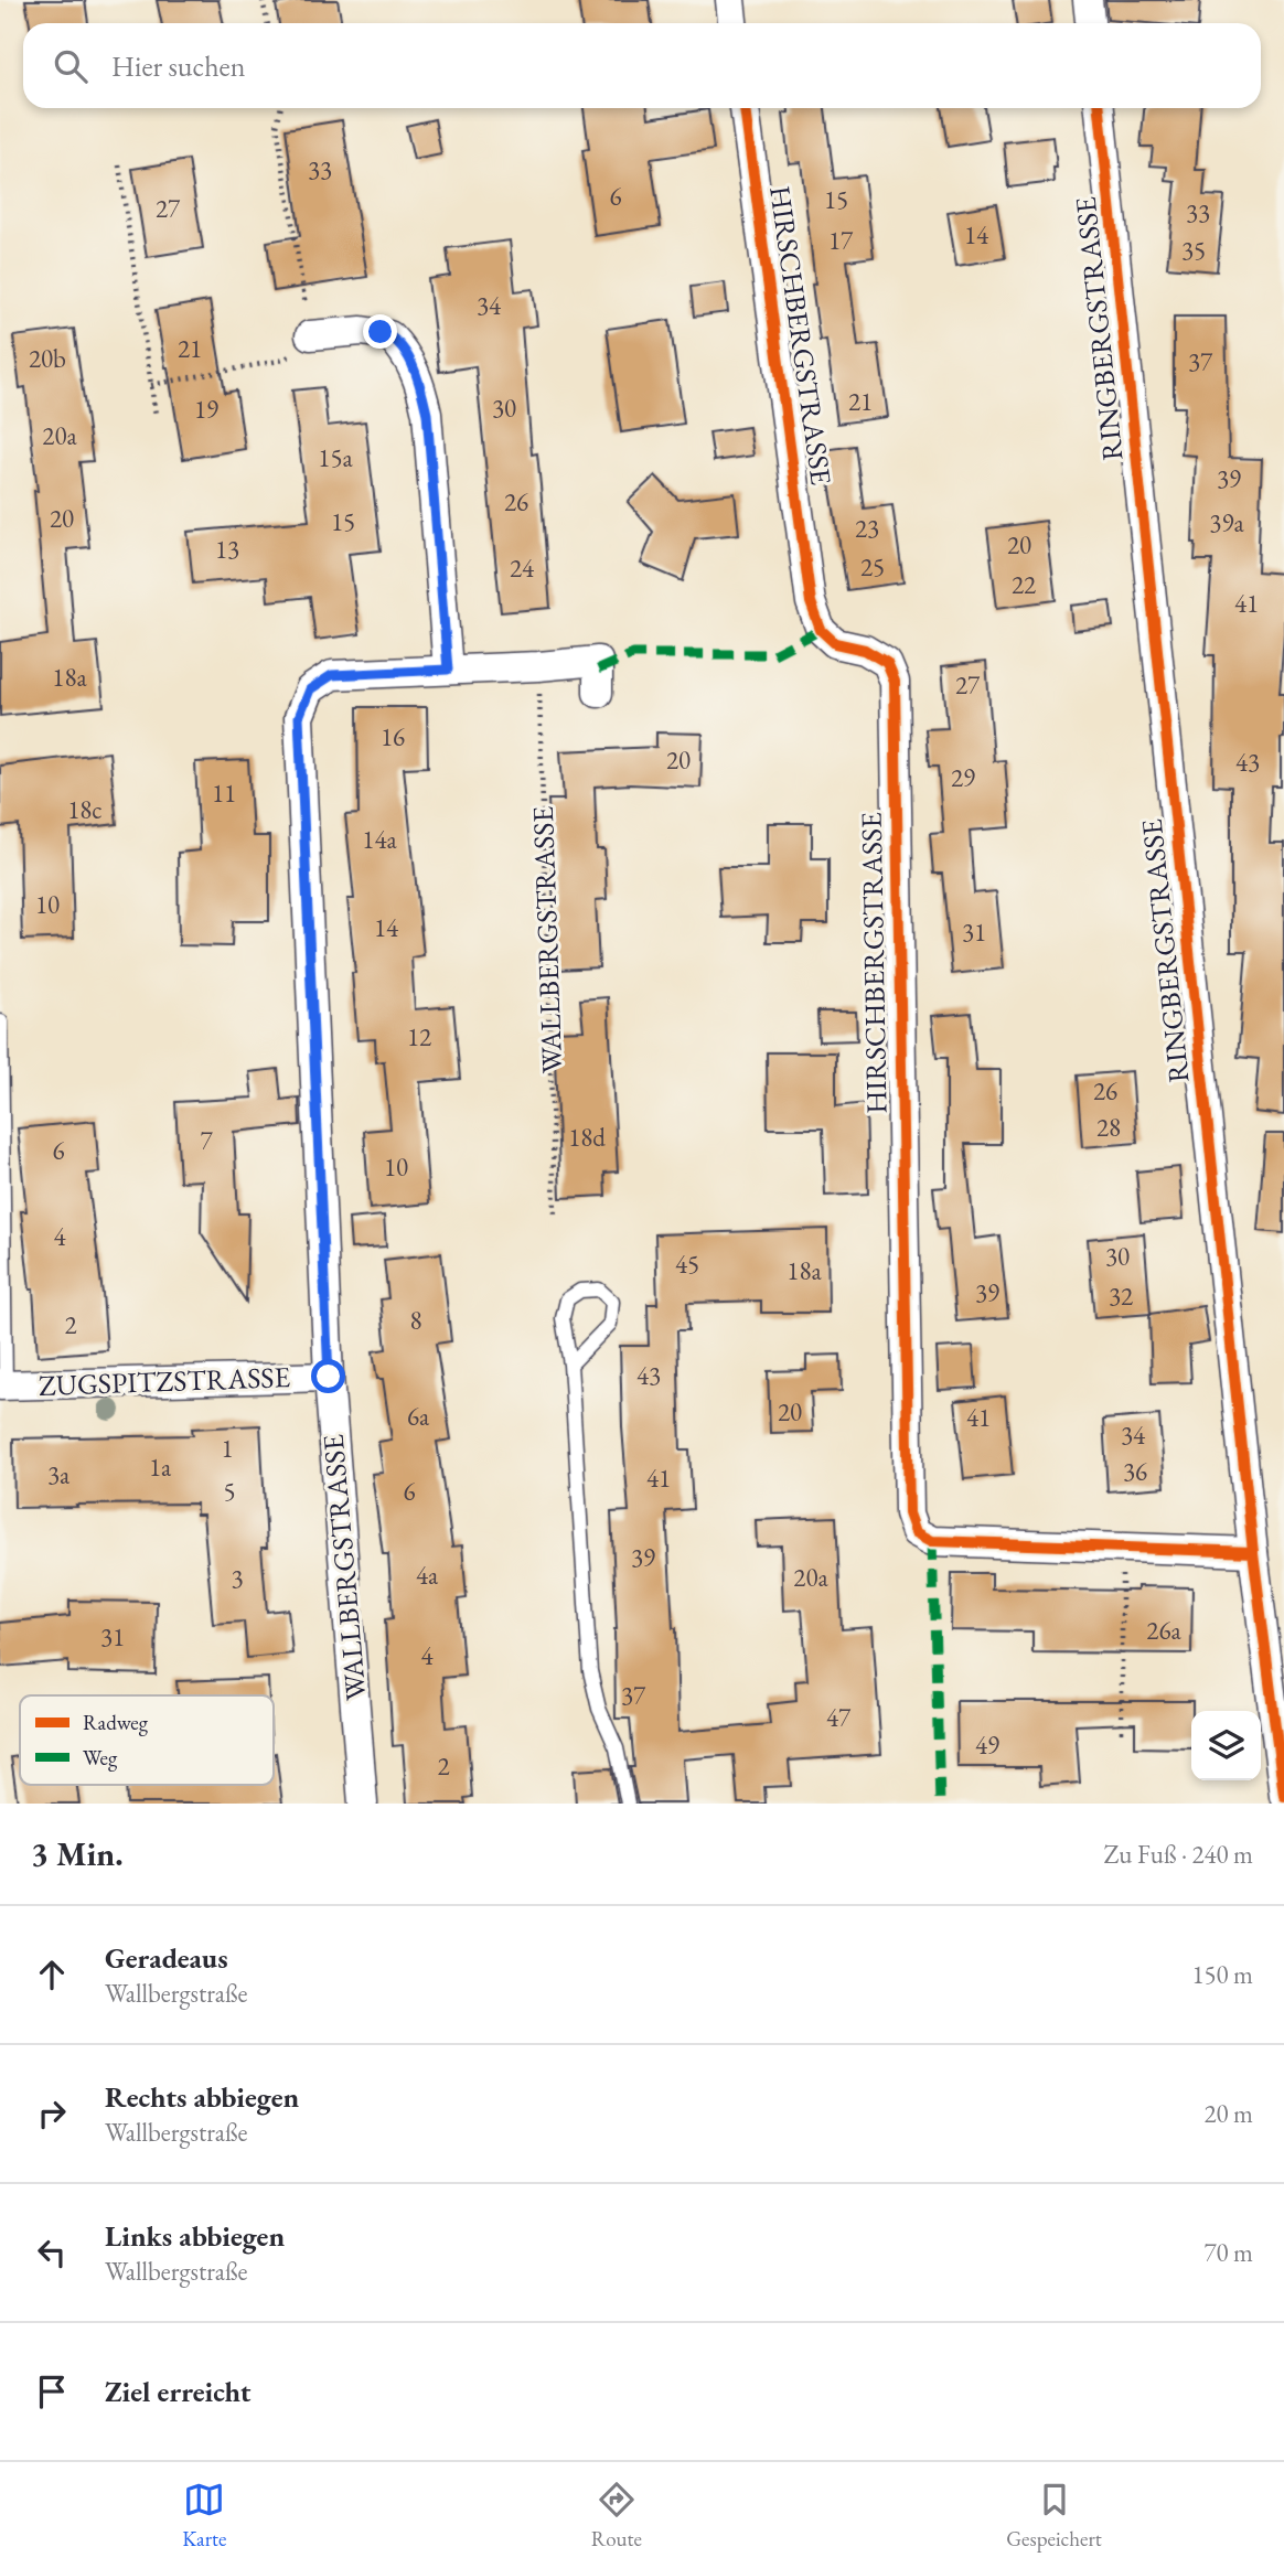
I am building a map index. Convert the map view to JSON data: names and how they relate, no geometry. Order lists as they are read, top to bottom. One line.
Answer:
{"streets":{"street":["RINGBERGSTRASSE","HIRSCHBERGSTRASSE","WALLBERGSTRASSE","ZUGSPITZSTRASSE"]},"crossings":[["RINGBERGSTRASSE","HIRSCHBERGSTRASSE"],["WALLBERGSTRASSE","ZUGSPITZSTRASSE"]],"house_numbers":["33","6","15","27","33","14","17","35","34","21","20b","37","21","30","19","20a","15a","39","26","20","15","39a","23","20","13","25","24","22","41","18a","27","16","20","43","29","11","18c","14a","10","14","31","12","26","28","18d","7","6","10","4","30","45","18a","39","32","8","2","43","20","6a","41","34","1","1a","36","3a","41","5","6","39","4a","20a","3","26a","31","4","37","47","49","2"],"legend":["Radweg","Weg"],"page":{"search":"Hier suchen","heading":["3 Min.","Zu Fuß · 240 m"],"list":[["Geradeaus","Wallbergstraße","150 m"],["Rechts abbiegen","Wallbergstraße","20 m"],["Links abbiegen","Wallbergstraße","70 m"],"Ziel erreicht"],"nav":["Karte","Route","Gespeichert"]}}
